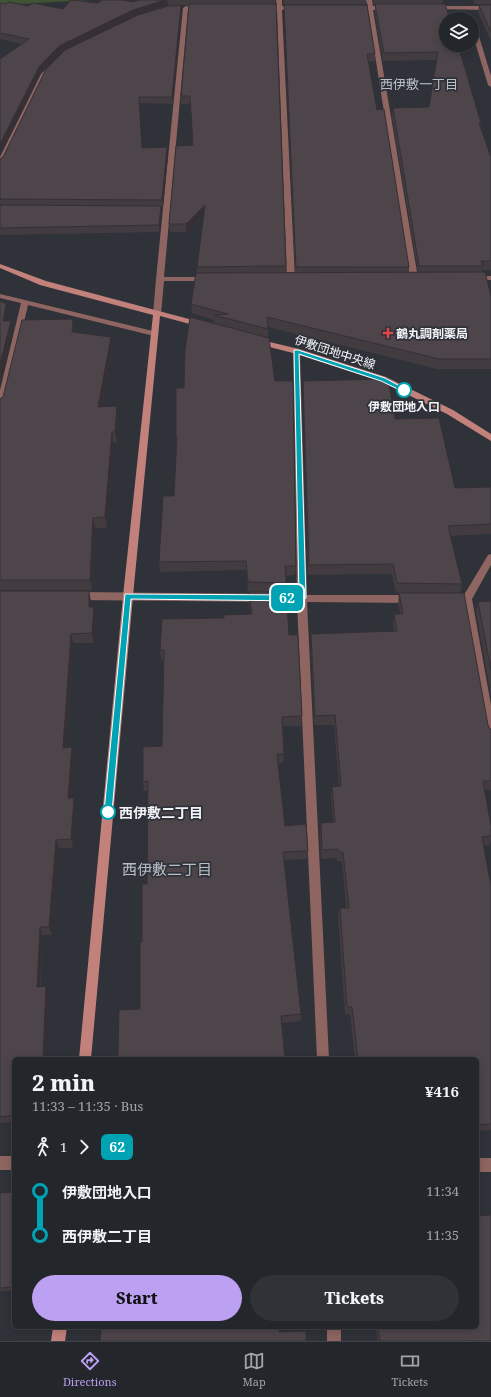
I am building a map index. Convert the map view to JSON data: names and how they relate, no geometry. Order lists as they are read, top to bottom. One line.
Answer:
{"streets":{"street":["伊敷団地中央線"]},"districts":["西伊敷一丁目","西伊敷二丁目"],"places":{"health":["鶴丸調剤薬局"],"other":["伊敷団地入口","西伊敷二丁目"]},"lines":["bus line 62"],"page":{"on_map":"62","heading":["2 min","11:33 – 11:35 · Bus","¥416"],"legs":["1","62"],"list":[{"name":"伊敷団地入口","value":"11:34"},{"name":"西伊敷二丁目","value":"11:35"}],"buttons":["Start","Tickets"],"tabs":["Directions","Map","Tickets"]}}
